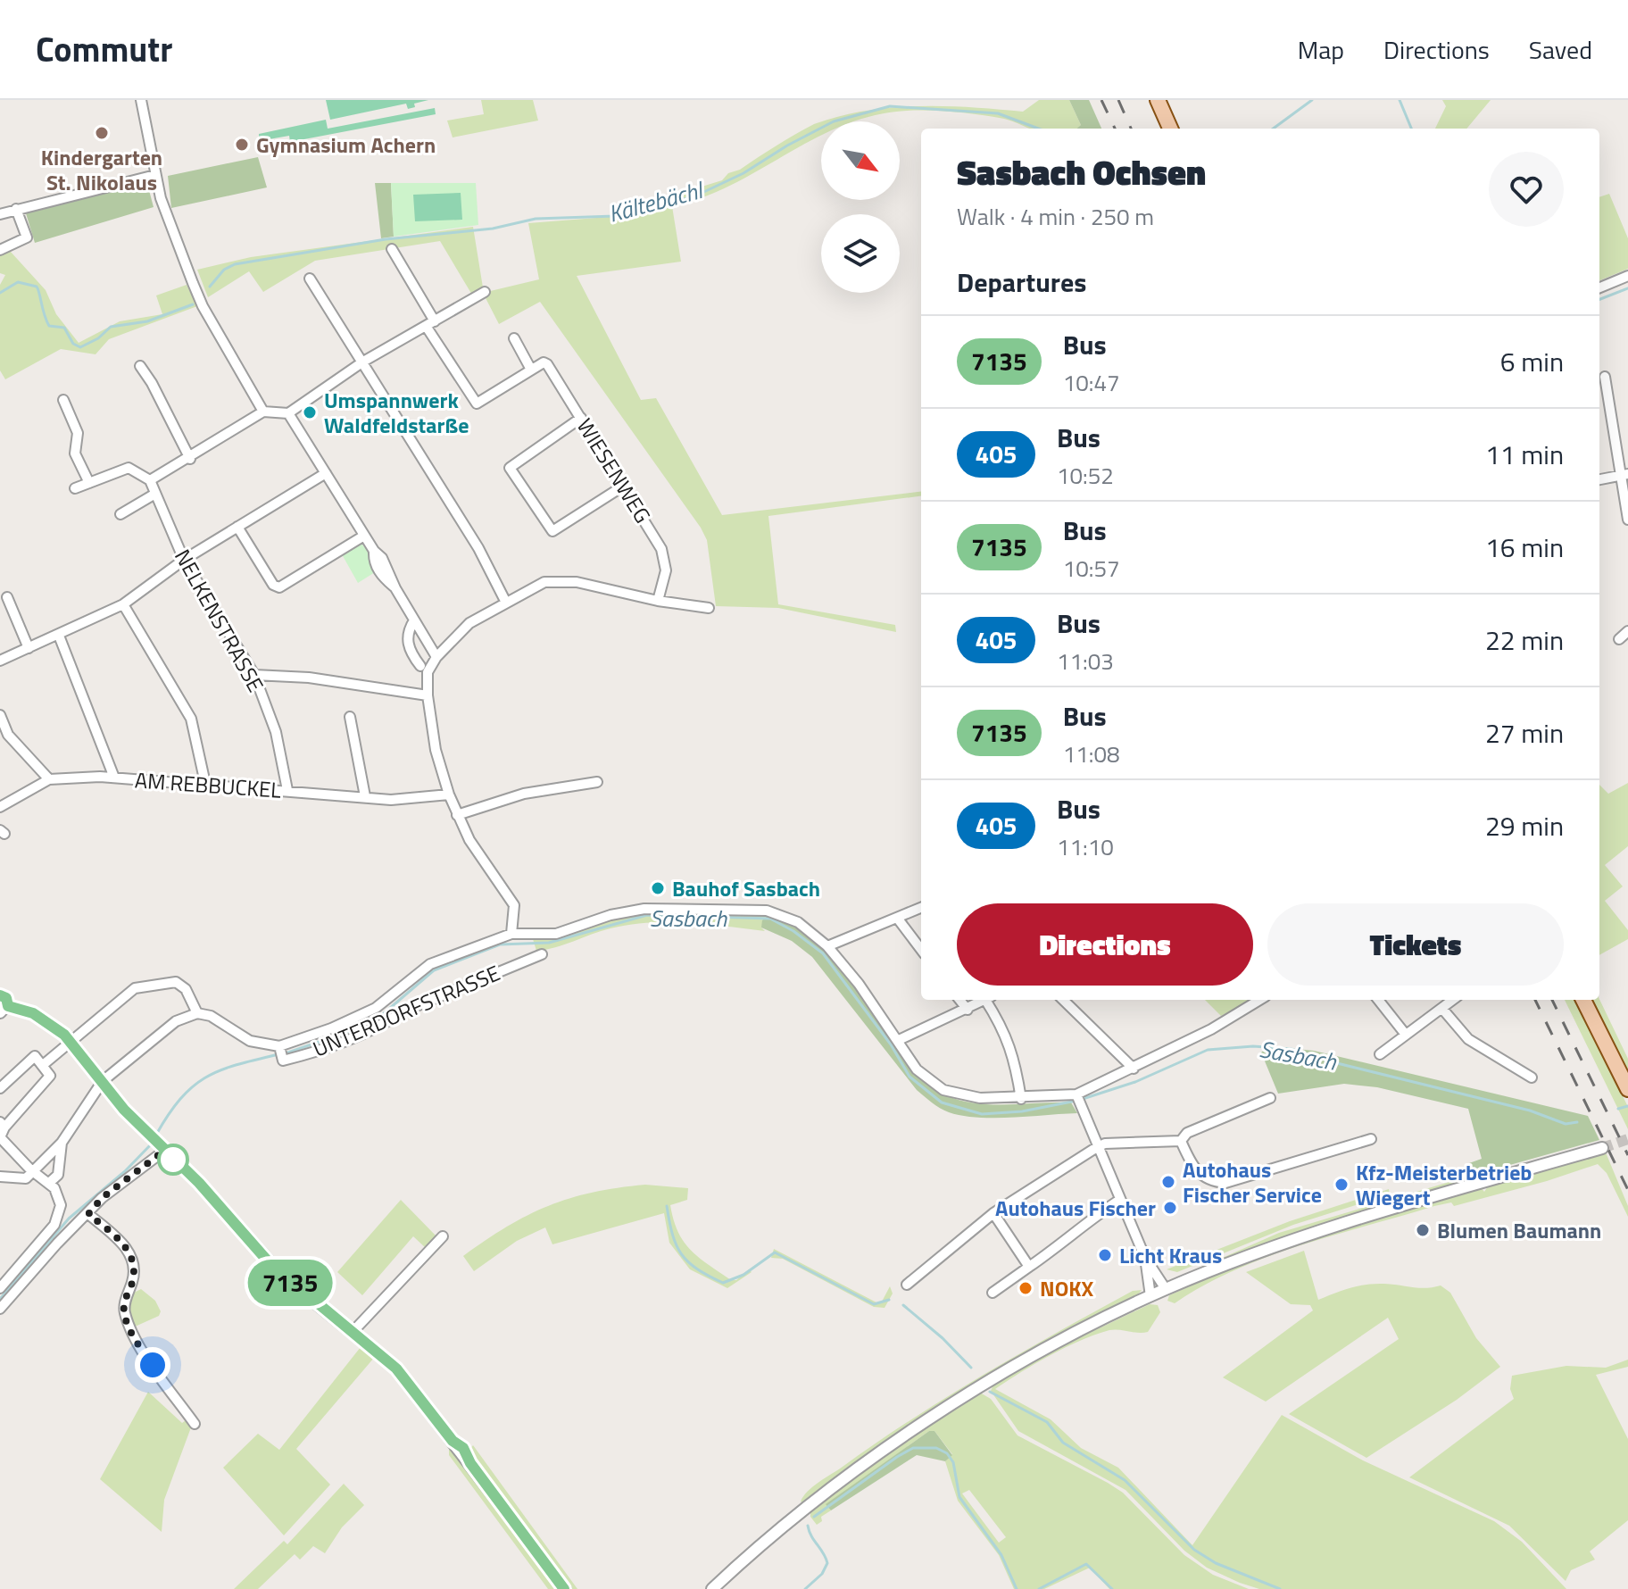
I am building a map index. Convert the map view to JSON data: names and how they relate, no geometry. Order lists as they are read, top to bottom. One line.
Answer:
{"streets":{"street":["WIESENWEG","NELKENSTRASSE","AM REBBUCKEL","UNTERDORFSTRASSE"]},"crossings":[["NELKENSTRASSE","AM REBBUCKEL"]],"water":["Kältebächl","Sasbach"],"places":["Kindergarten St. Nikolaus","Gymnasium Achern","Umspannwerk Waldfeldstarße","Bauhof Sasbach","Autohaus Fischer Service","Kfz-Meisterbetrieb Wiegert","Autohaus Fischer","Blumen Baumann","Licht Kraus","NOKX"],"lines":["bus line 7135"],"north":"bottom right","page":{"header":"Commutr","nav":["Map","Directions","Saved"],"on_map":"7135","heading":[["Sasbach Ochsen","Walk · 4 min · 250 m"],"Departures"],"list":[{"mark":"7135","name":"Bus","note":"10:47","value":"6 min"},{"mark":"405","name":"Bus","note":"10:52","value":"11 min"},{"mark":"7135","name":"Bus","note":"10:57","value":"16 min"},{"mark":"405","name":"Bus","note":"11:03","value":"22 min"},{"mark":"7135","name":"Bus","note":"11:08","value":"27 min"},{"mark":"405","name":"Bus","note":"11:10","value":"29 min"}],"buttons":["Directions","Tickets"]}}
